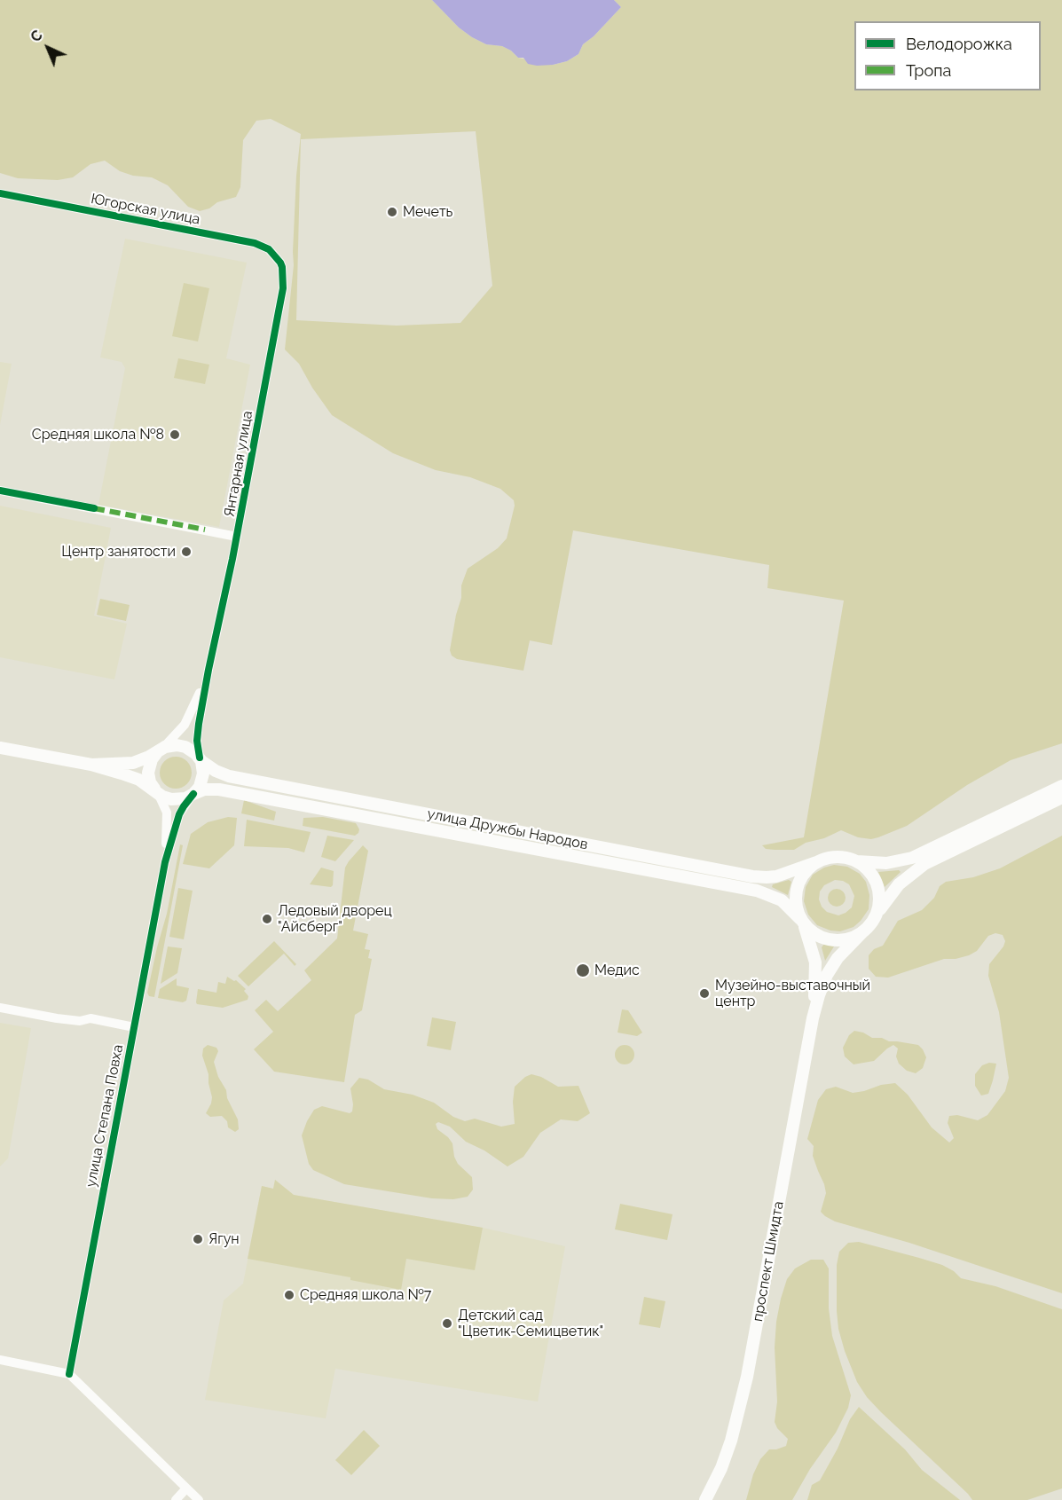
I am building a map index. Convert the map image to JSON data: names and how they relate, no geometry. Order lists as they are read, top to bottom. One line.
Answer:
{"streets":{"main road":["улица Дружбы Народов","проспект Шмидта"],"street":["Югорская улица","Янтарная улица","улица Степана Повха"]},"crossings":[["Югорская улица","Янтарная улица"],["улица Дружбы Народов","проспект Шмидта"]],"places":["Мечеть","Средняя школа №8","Центр занятости","Ледовый дворец \"Айсберг\"","Медис","Музейно-выставочный центр","Ягун","Средняя школа №7","Детский сад \"Цветик-Семицветик\""],"legend":["Велодорожка","Тропа"],"north":"top left"}
